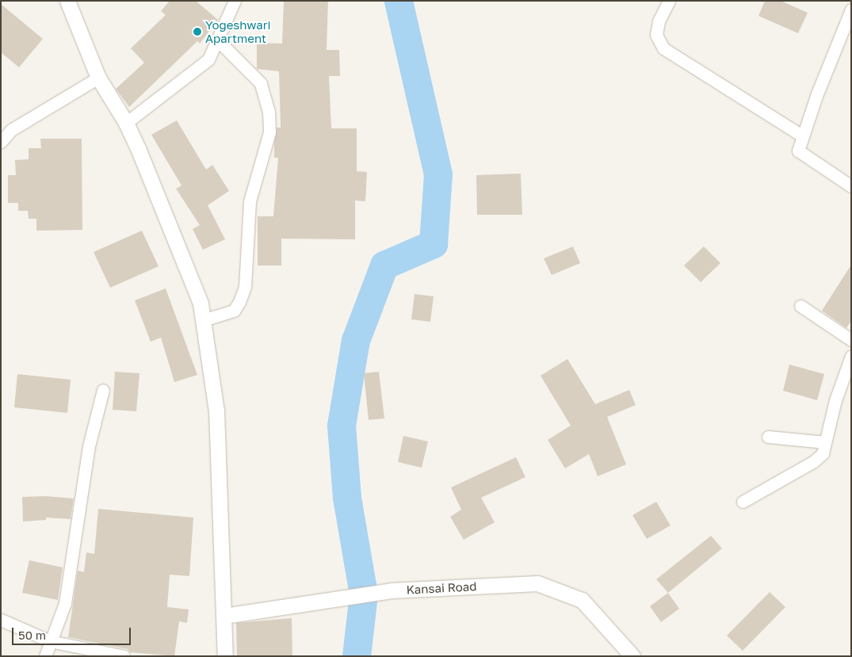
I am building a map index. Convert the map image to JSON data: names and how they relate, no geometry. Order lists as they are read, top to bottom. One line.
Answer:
{"streets":{"street":["Kansai Road"]},"places":["Yogeshwari Apartment"],"scale_bar":"50 m"}
